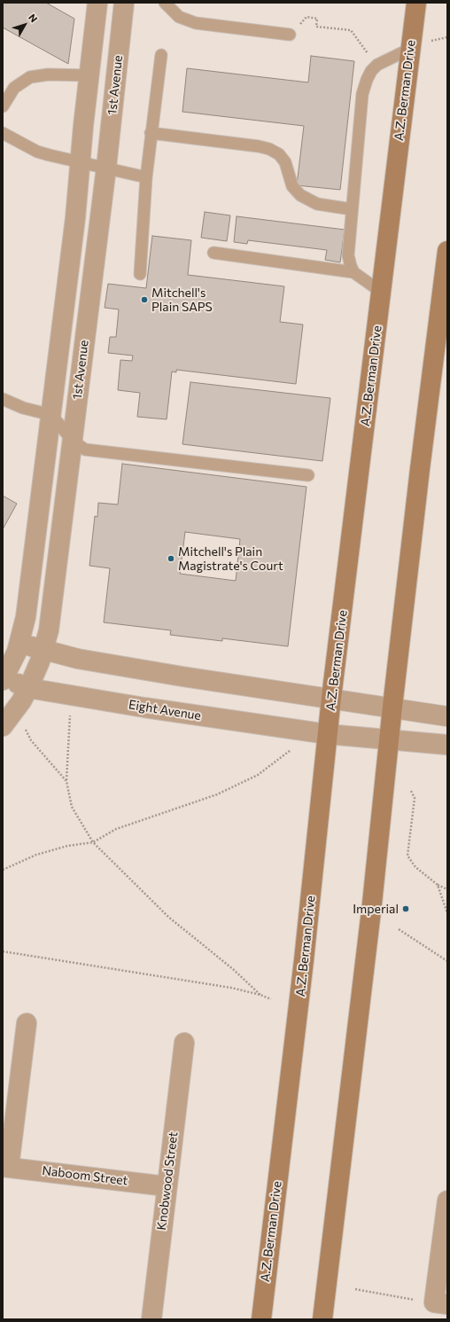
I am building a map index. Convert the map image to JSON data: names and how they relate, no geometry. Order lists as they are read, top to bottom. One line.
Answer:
{"streets":{"main road":["A.Z. Berman Drive"],"street":["1st Avenue","Eight Avenue","Naboom Street","Knobwood Street"]},"crossings":[["1st Avenue","Eight Avenue"],["A.Z. Berman Drive","Eight Avenue"],["Naboom Street","Knobwood Street"]],"places":["Mitchell's Plain SAPS","Mitchell's Plain Magistrate's Court","Imperial"],"north":"top right"}
